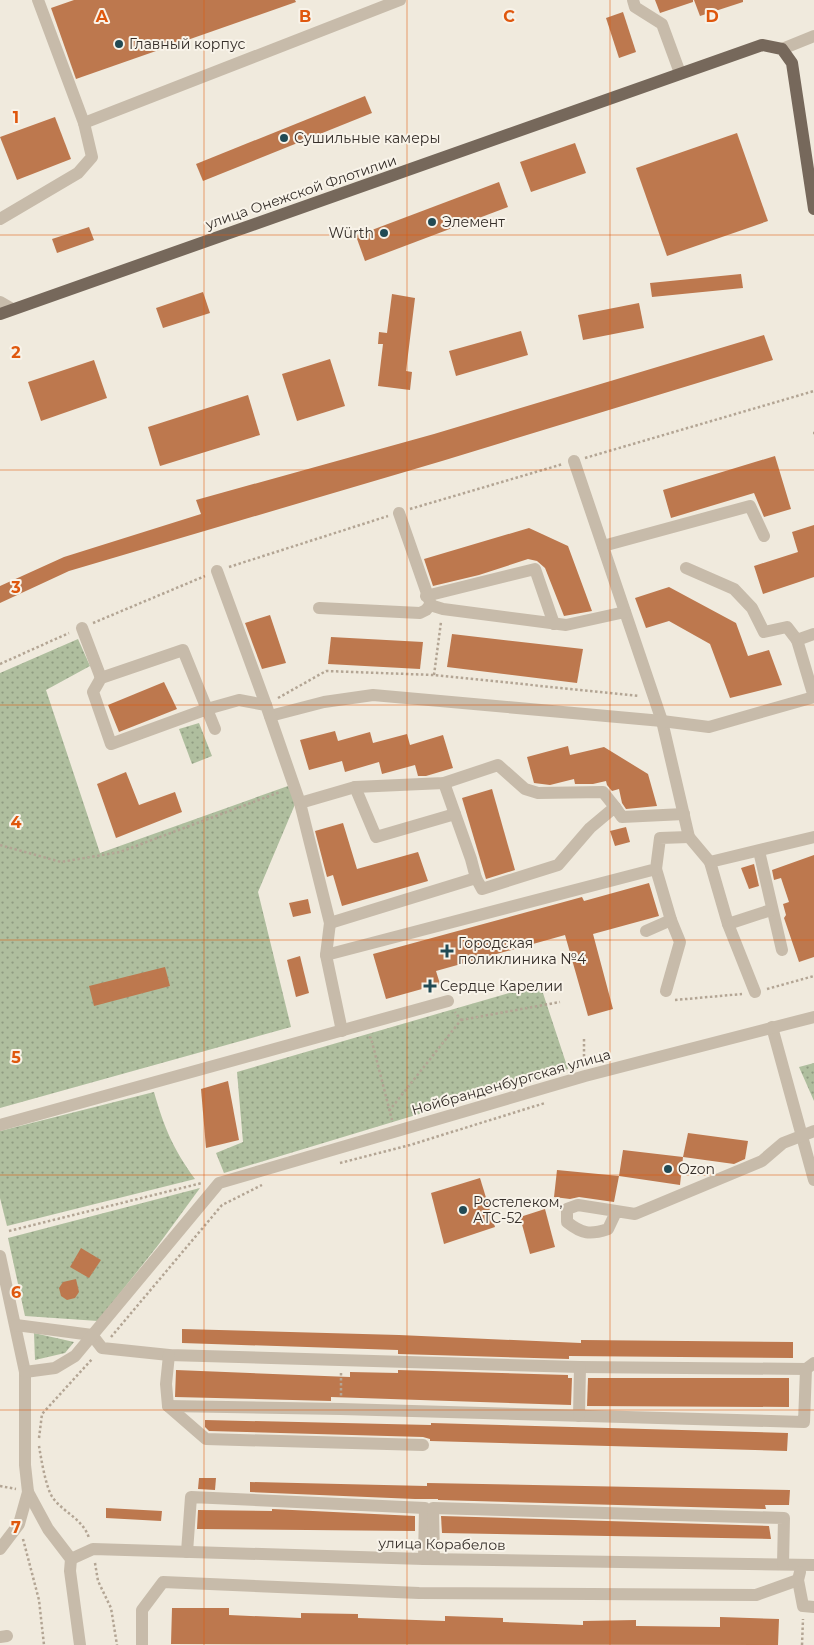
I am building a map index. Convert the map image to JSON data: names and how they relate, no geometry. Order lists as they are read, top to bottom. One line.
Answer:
{"streets":{"main road":["улица Онежской Флотилии"],"street":["Нойбранденбургская улица","улица Корабелов"]},"places":{"other":["Главный корпус","Сушильные камеры","Элемент","Würth","Ozon","Ростелеком, АТС-52"],"health":["Городская поликлиника №4","Сердце Карелии"]},"grid":{"columns":["A","B","C","D"],"rows":["1","2","3","4","5","6","7"]}}
